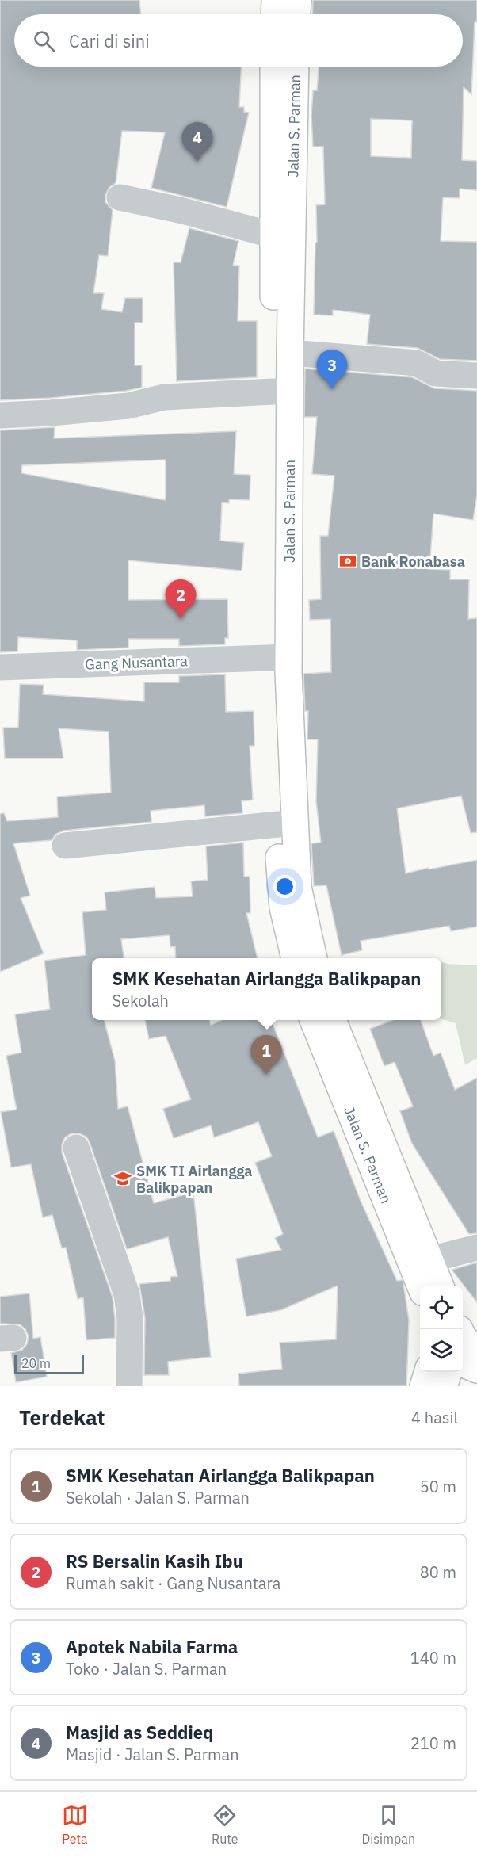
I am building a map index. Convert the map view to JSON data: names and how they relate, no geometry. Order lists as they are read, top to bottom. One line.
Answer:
{"streets":{"main road":["Jalan S. Parman"],"street":["Gang Nusantara"]},"crossings":[["Jalan S. Parman","Gang Nusantara"]],"places":{"bank":["Bank Ronabasa"],"school or university":["SMK TI Airlangga Balikpapan"]},"scale_bar":"20 m","page":{"search":"Cari di sini","pins":["4","3","2","1"],"popup":["SMK Kesehatan Airlangga Balikpapan","Sekolah"],"scale":"20 m","heading":["Terdekat","4 hasil"],"list":[{"mark":"1","name":"SMK Kesehatan Airlangga Balikpapan","note":"Sekolah · Jalan S. Parman","value":"50 m"},{"mark":"2","name":"RS Bersalin Kasih Ibu","note":"Rumah sakit · Gang Nusantara","value":"80 m"},{"mark":"3","name":"Apotek Nabila Farma","note":"Toko · Jalan S. Parman","value":"140 m"},{"mark":"4","name":"Masjid as Seddieq","note":"Masjid · Jalan S. Parman","value":"210 m"}],"nav":["Peta","Rute","Disimpan"]}}
